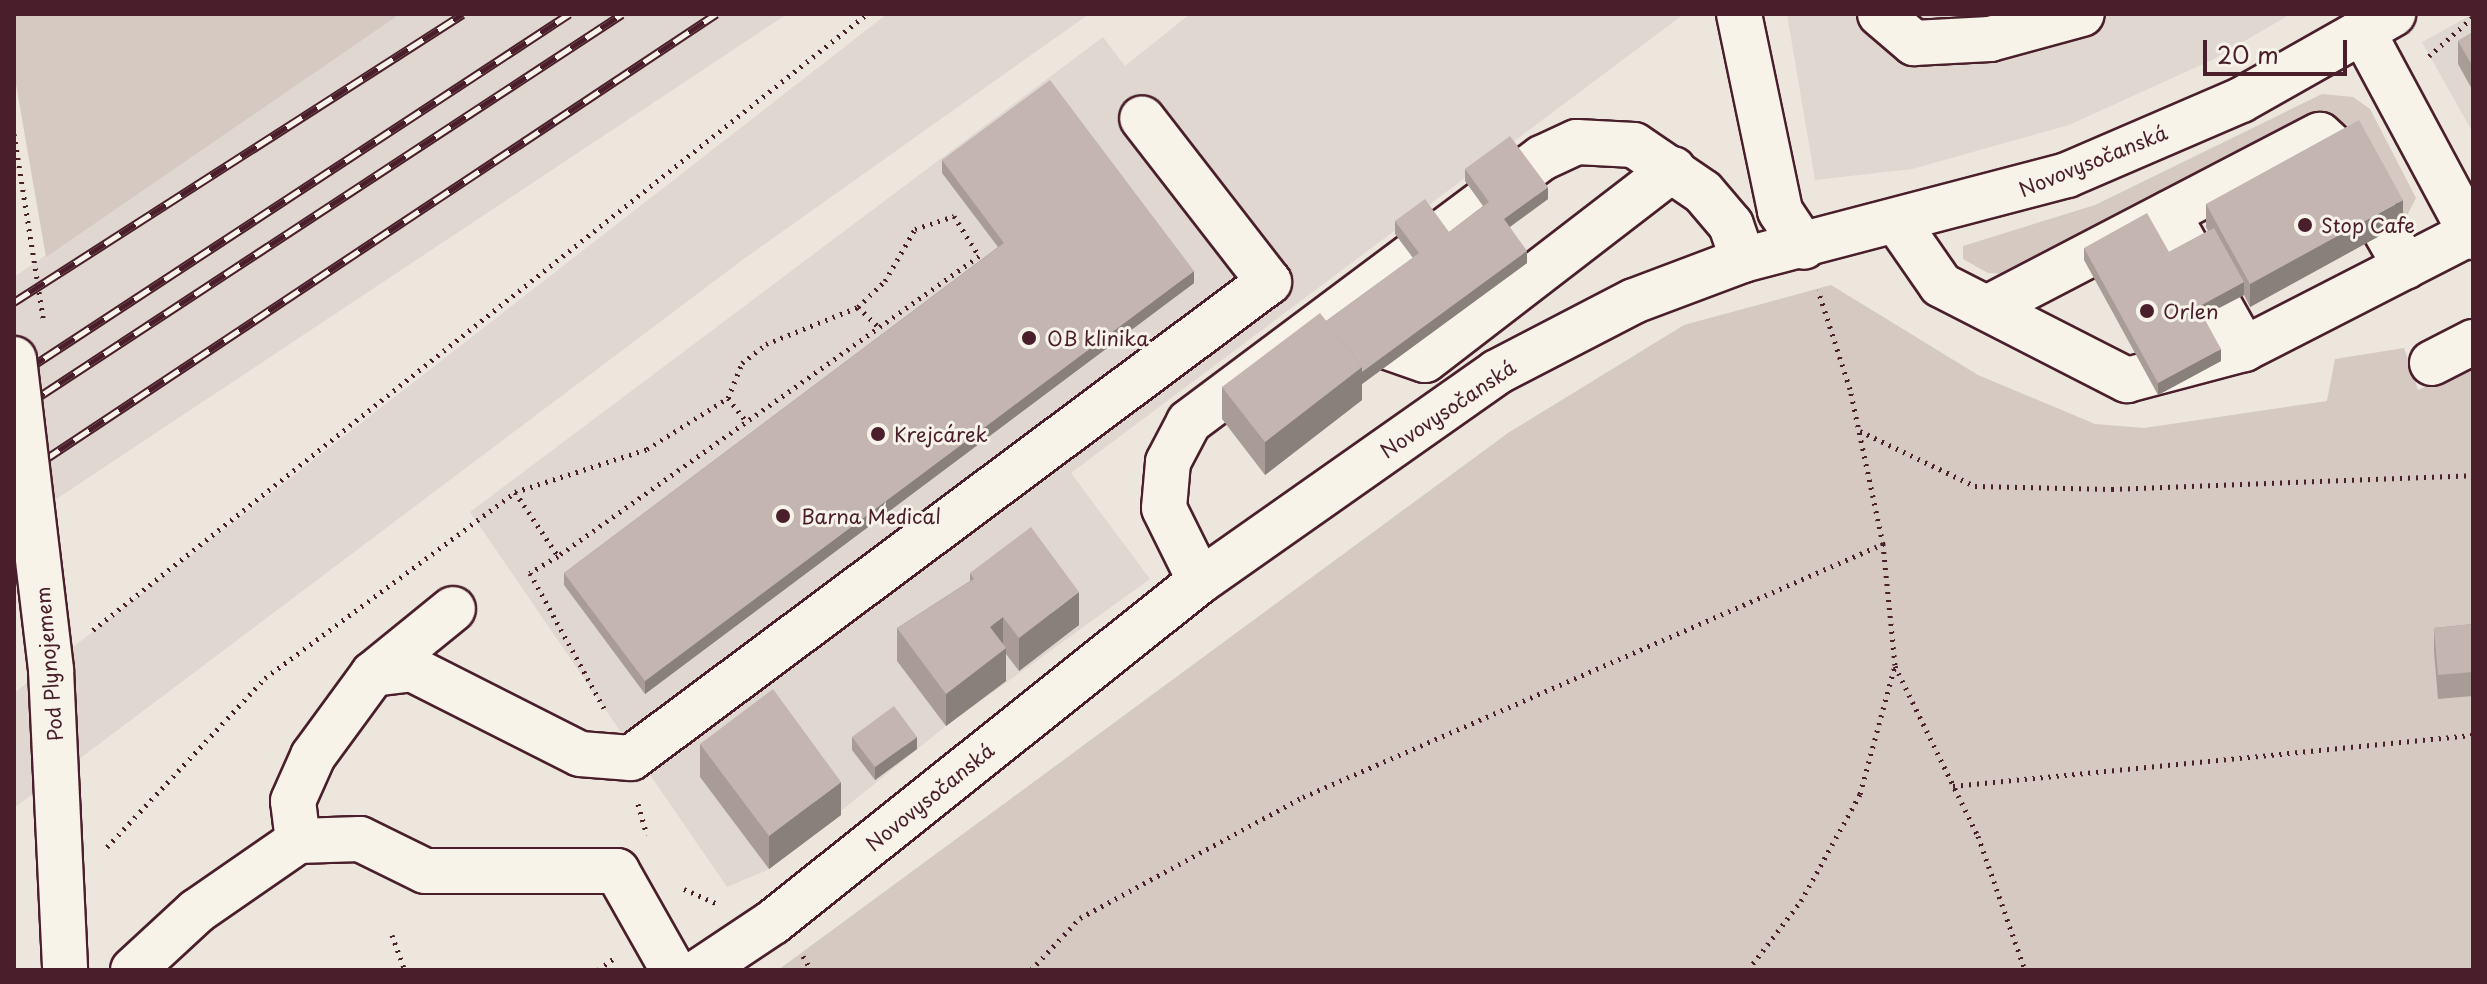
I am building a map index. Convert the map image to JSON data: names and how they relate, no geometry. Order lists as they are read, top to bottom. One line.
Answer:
{"streets":{"main road":["Novovysočanská","Pod Plynojemem"]},"places":["Stop Cafe","Orlen","OB klinika","Krejcárek","Barna Medical"],"scale_bar":"20 m"}
